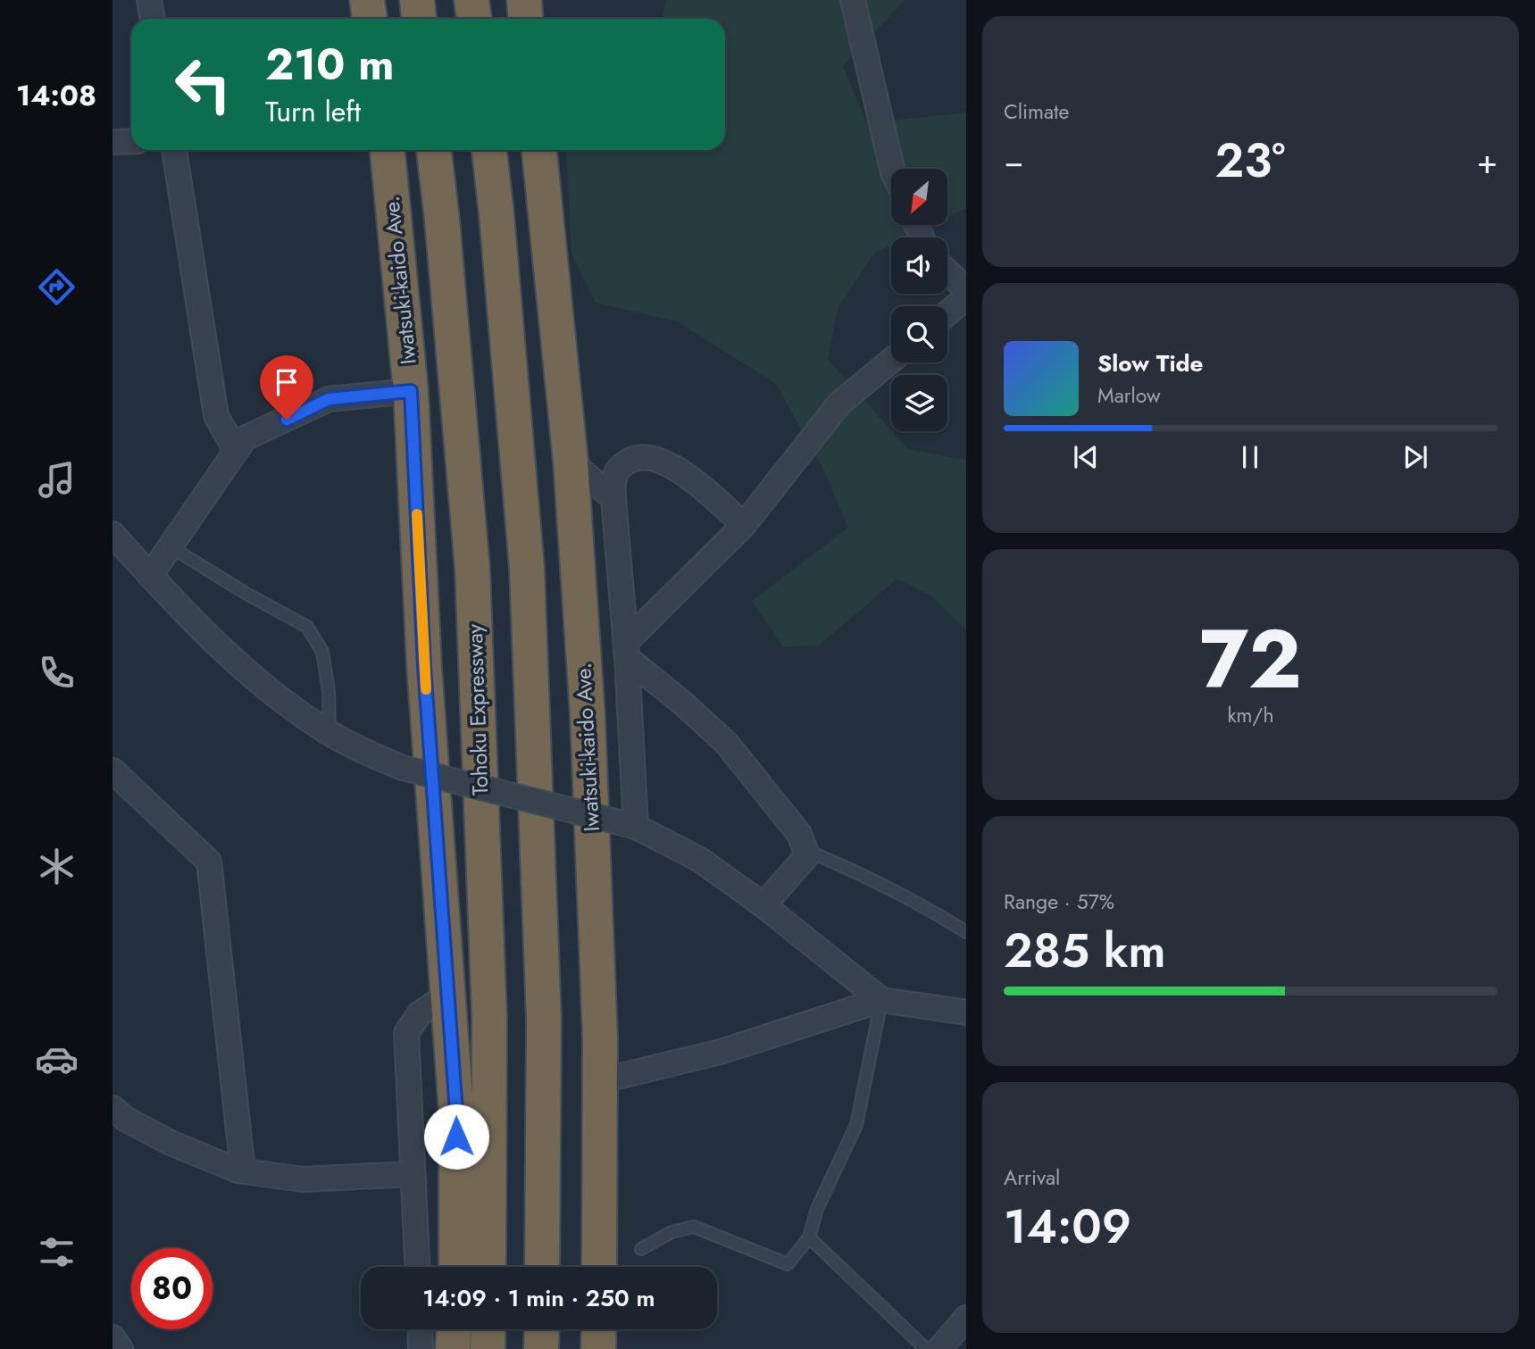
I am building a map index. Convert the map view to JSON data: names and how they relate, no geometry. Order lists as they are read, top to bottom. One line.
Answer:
{"streets":{"highway":["Iwatsuki-kaido Ave.","Tohoku Expressway"]},"north":"bottom left","page":{"tabs":"14:08","tile":["Climate",["72","km/h"],["Range · 57%","285 km"],["Arrival","14:09"]],"turn":["210 m","Turn left"],"heat":["−","23°","+"],"song":["Slow Tide","Marlow"],"limit":"80","trip":"14:09 · 1 min · 250 m"}}
